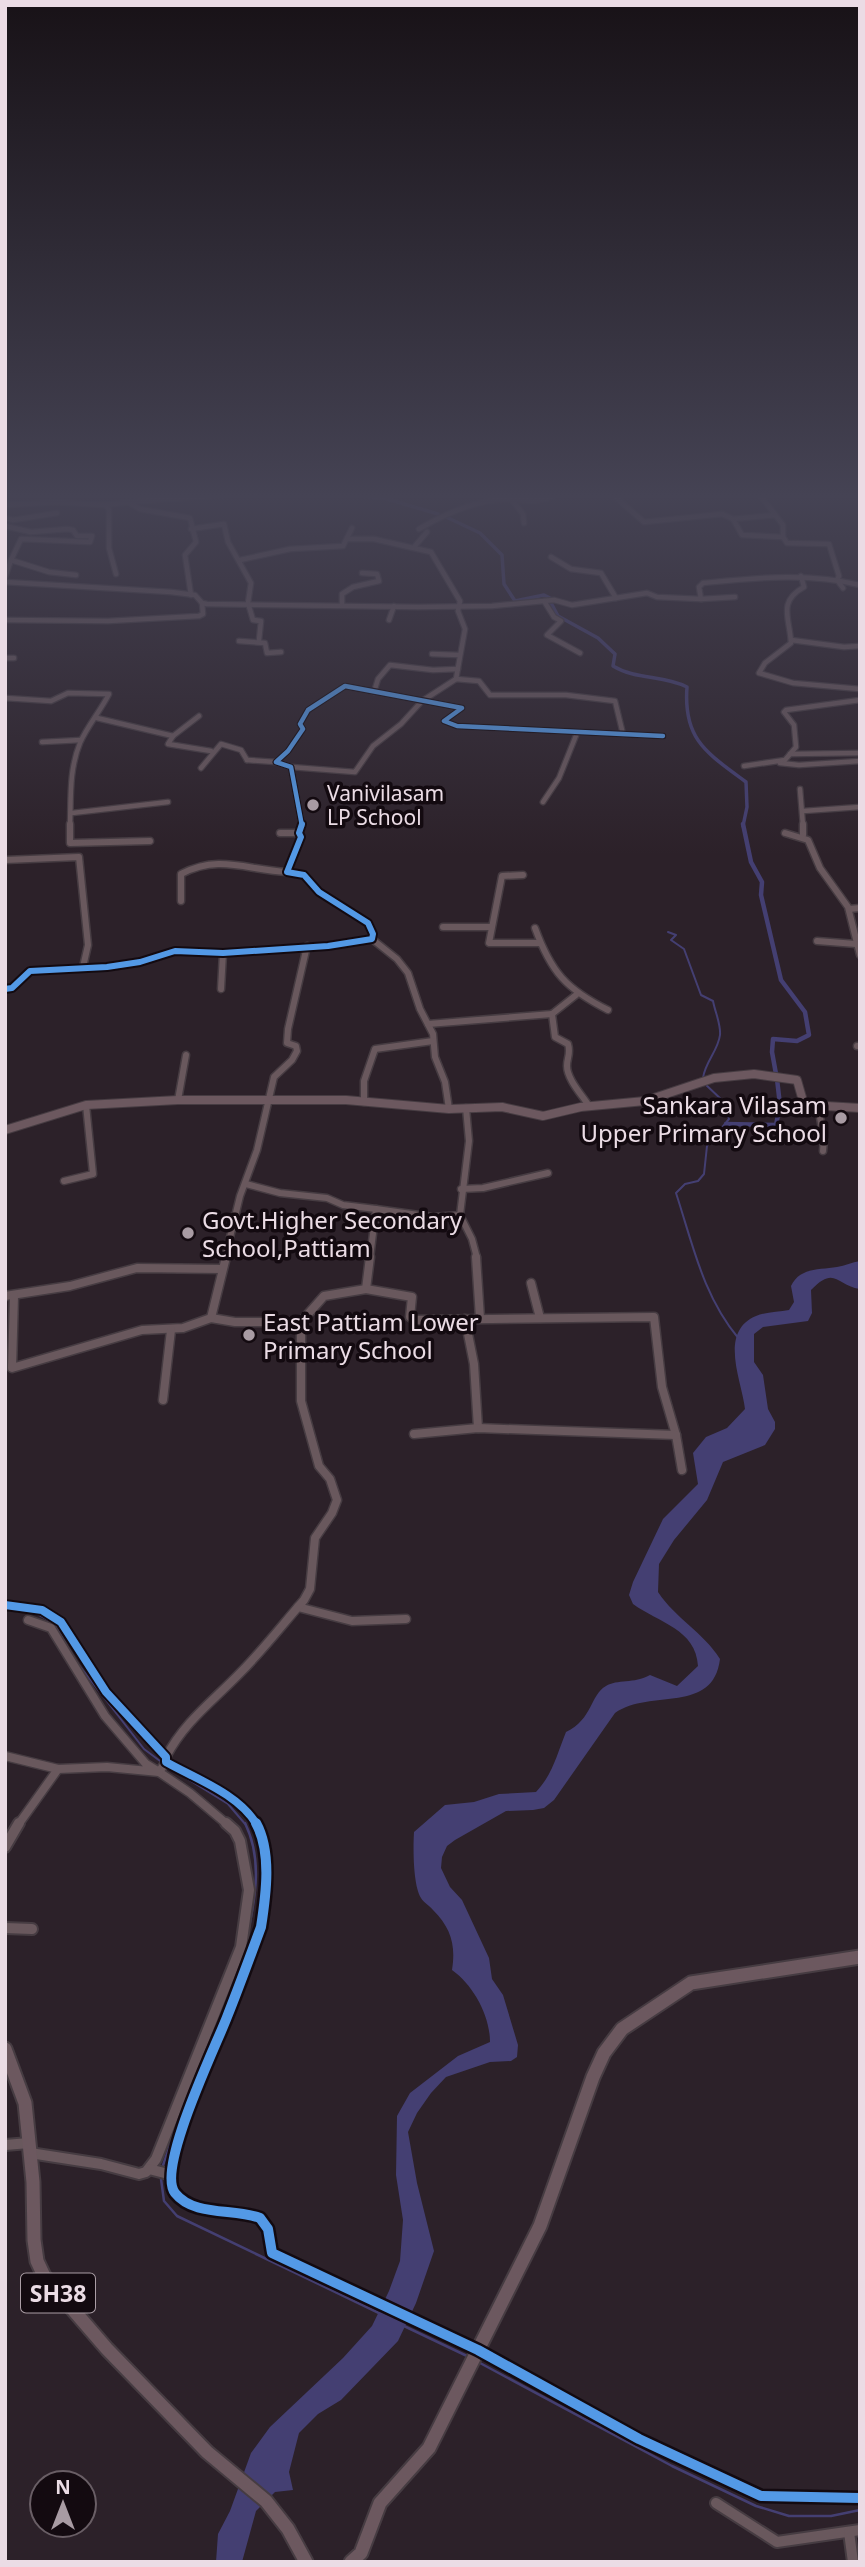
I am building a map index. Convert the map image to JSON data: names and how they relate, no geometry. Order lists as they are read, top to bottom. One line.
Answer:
{"streets":{"main road":["SH38"]},"places":["Vanivilasam LP School","Sankara Vilasam Upper Primary School","Govt.Higher Secondary School,Pattiam","East Pattiam Lower Primary School"],"north":"top"}
